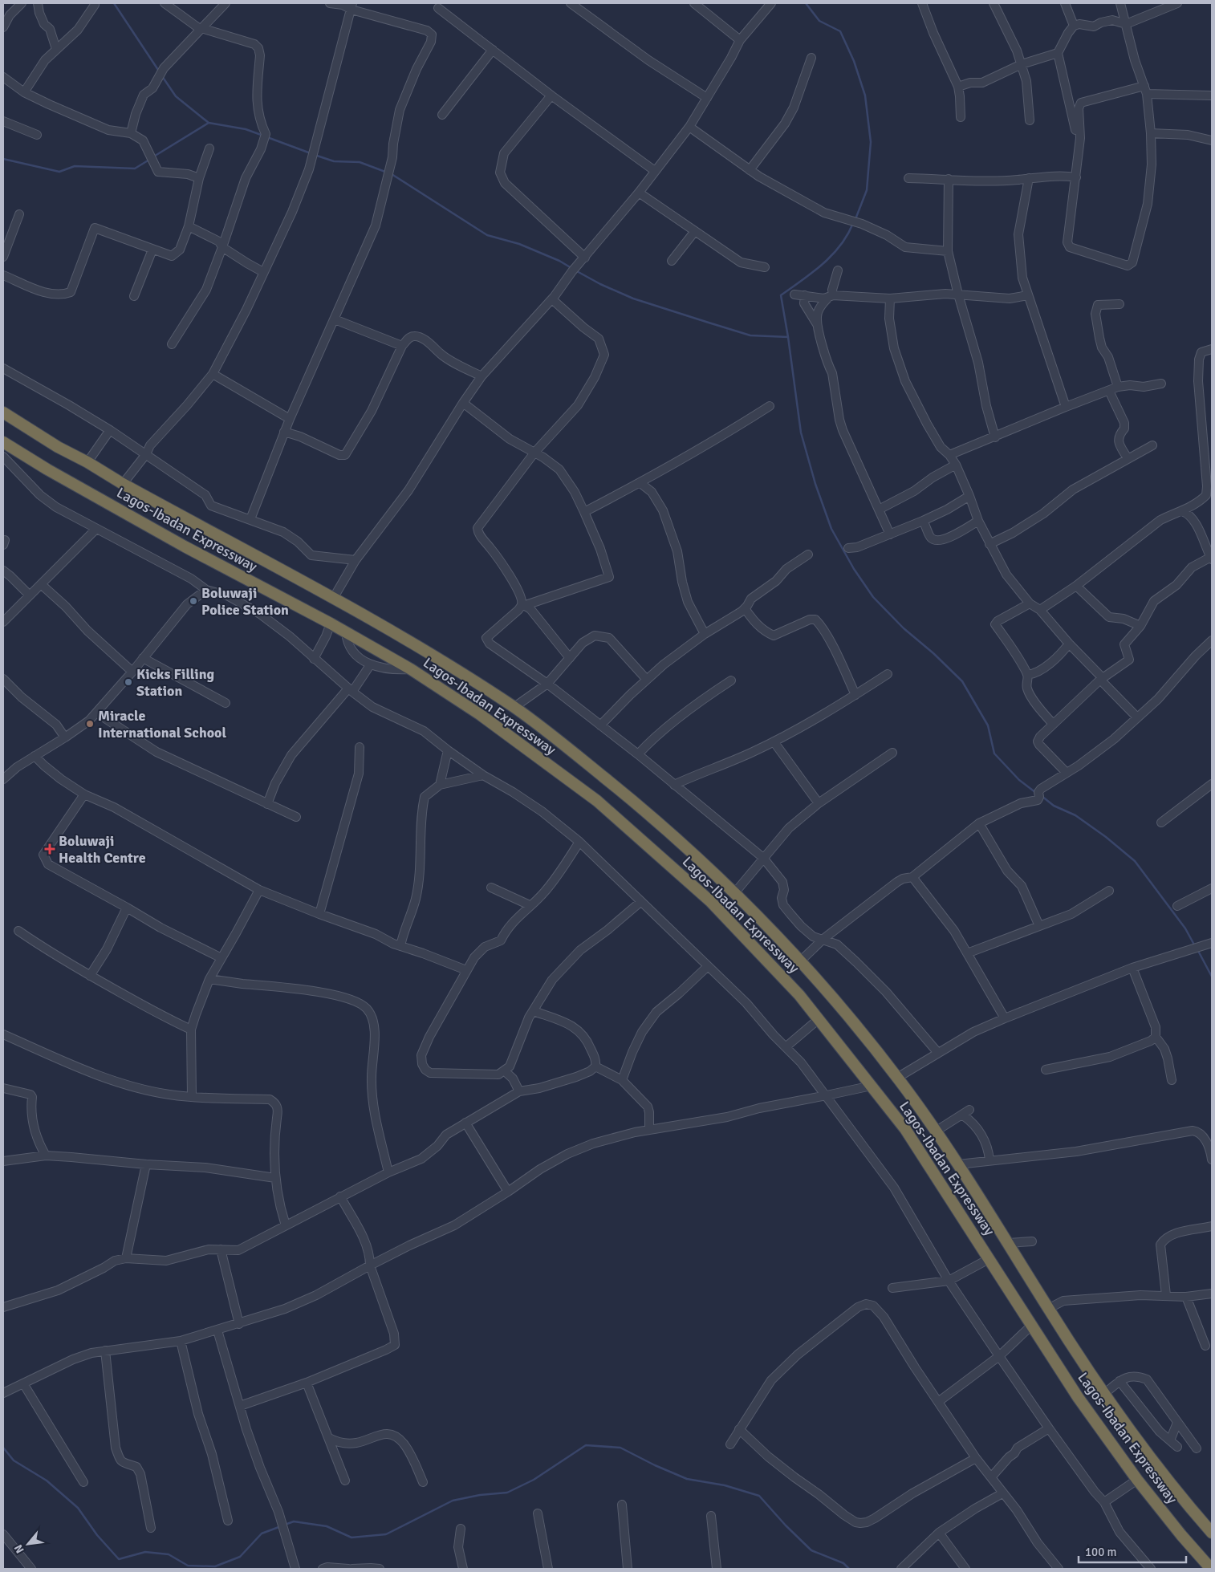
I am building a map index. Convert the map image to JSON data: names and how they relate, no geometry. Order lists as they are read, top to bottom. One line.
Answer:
{"streets":{"highway":["Lagos-Ibadan Expressway"]},"places":{"other":["Boluwaji Police Station","Kicks Filling Station","Miracle International School"],"health":["Boluwaji Health Centre"]},"scale_bar":"100 m","north":"bottom left"}
